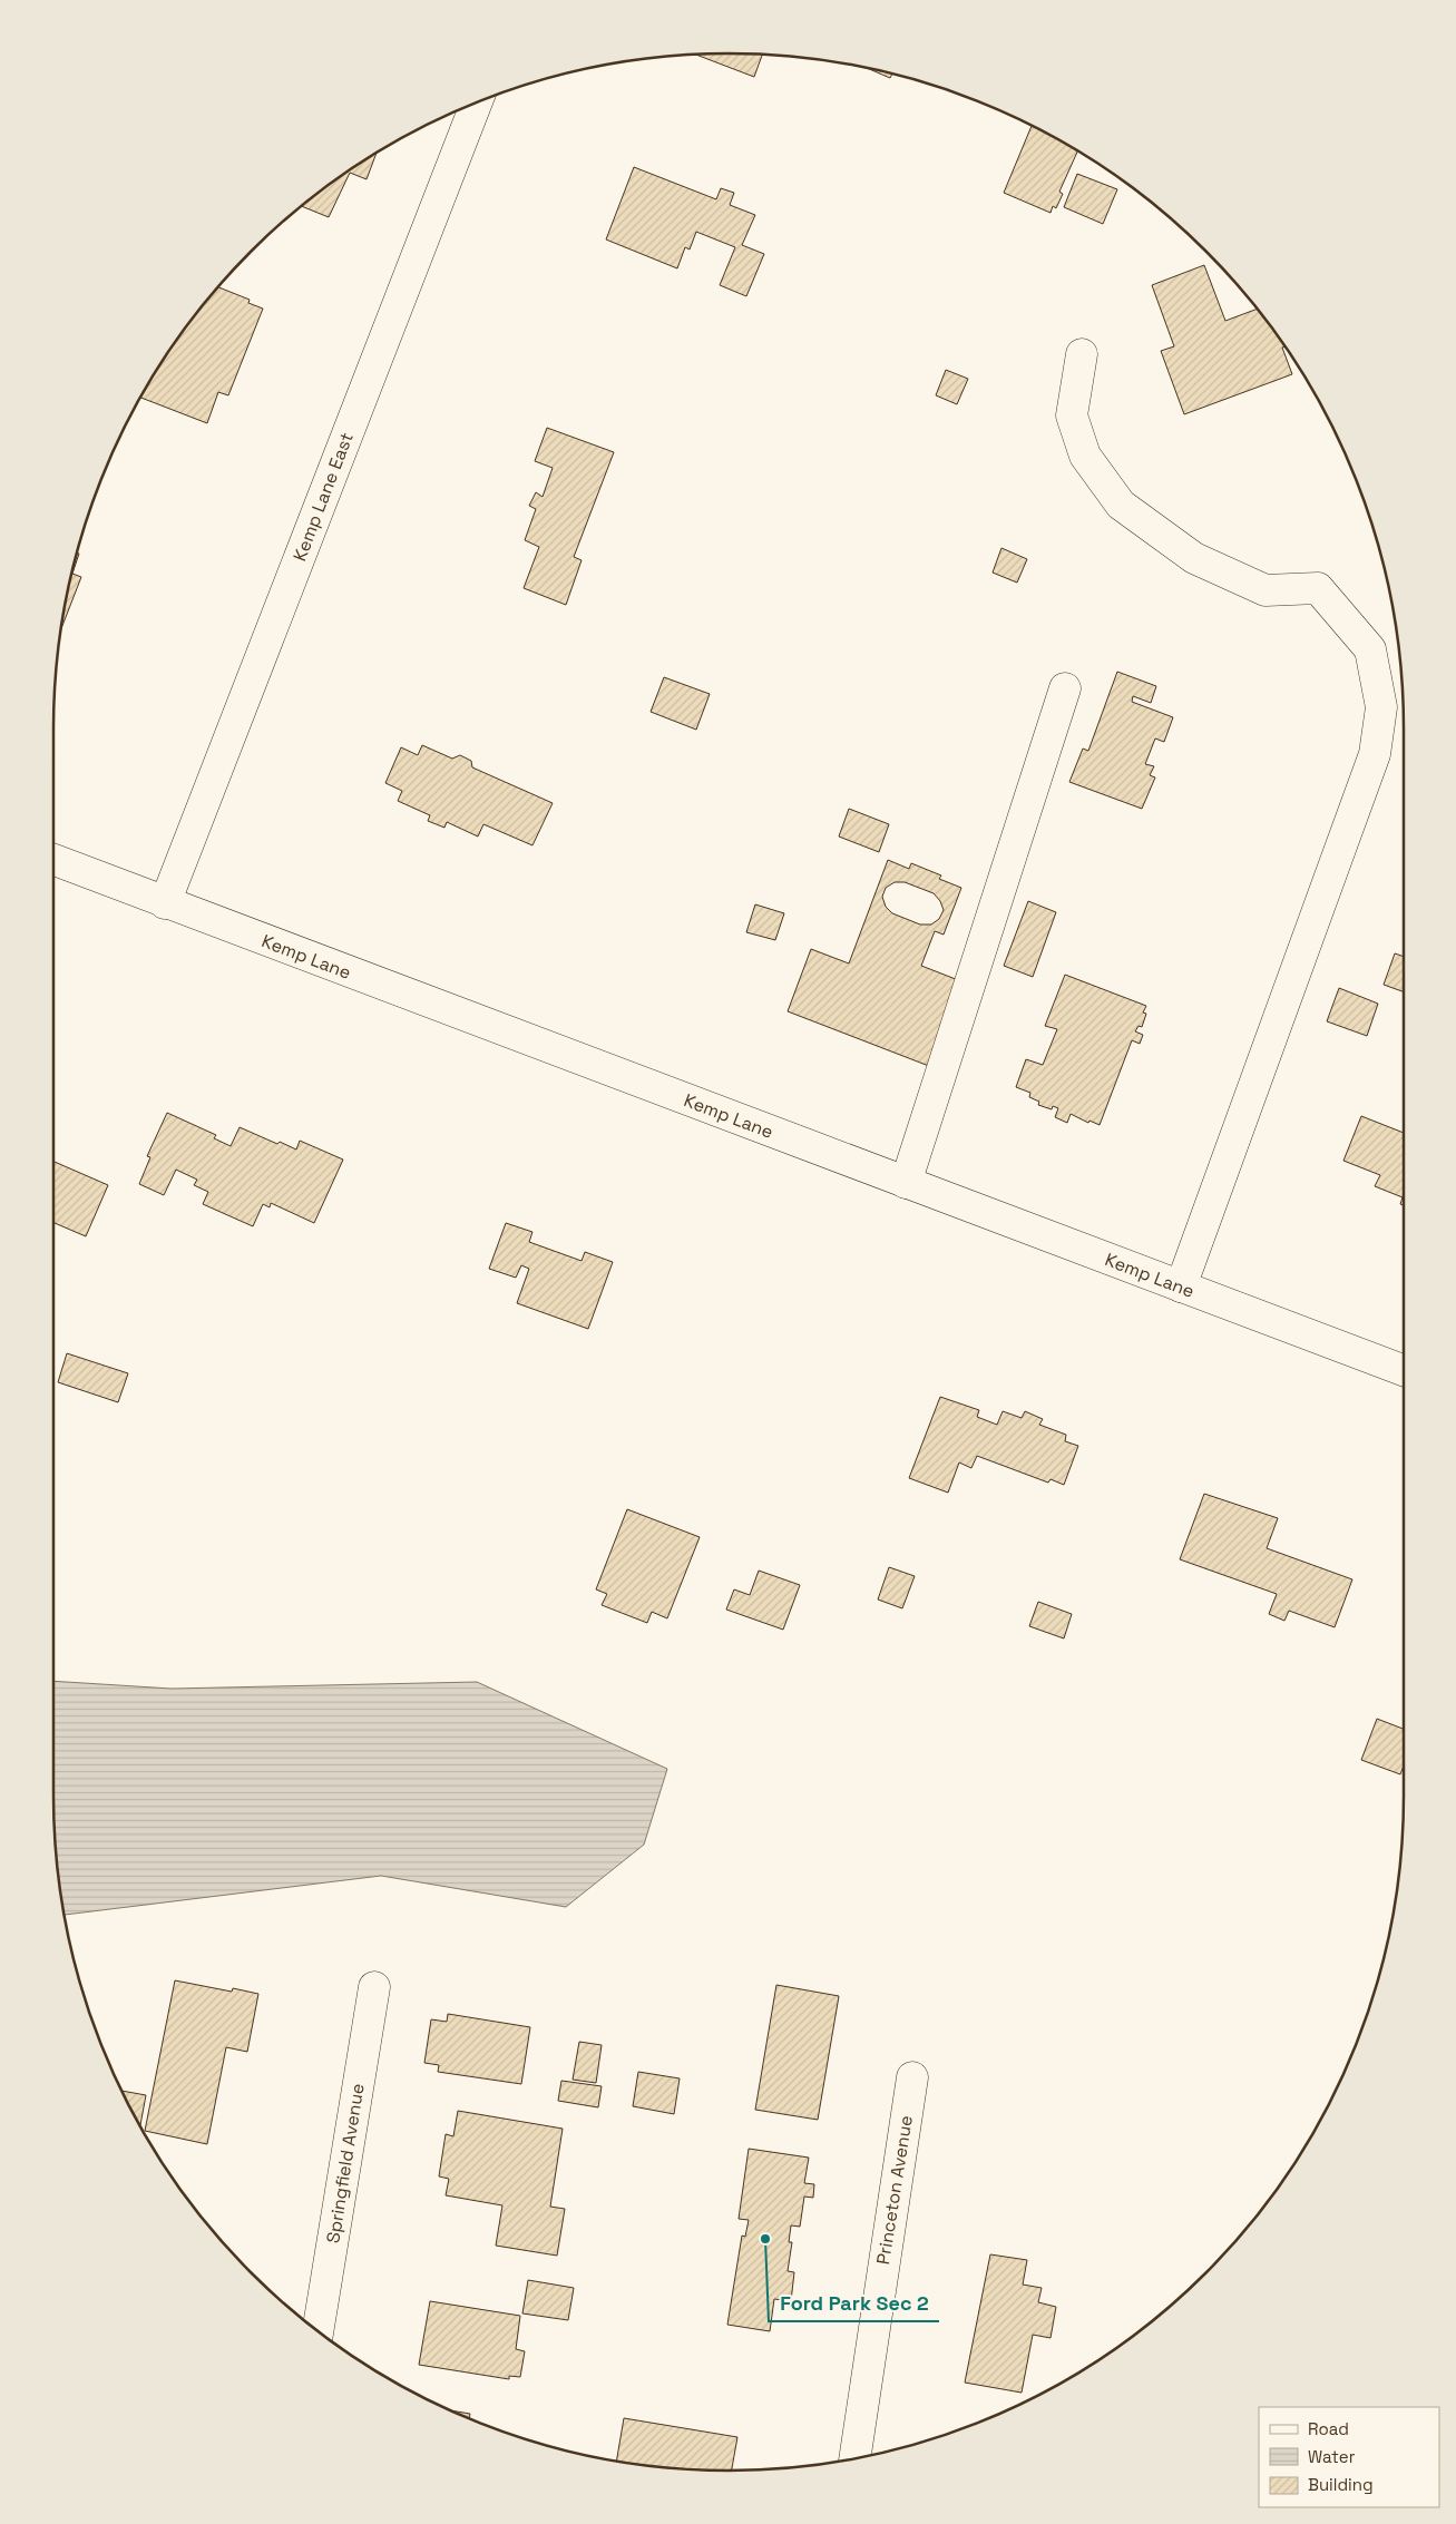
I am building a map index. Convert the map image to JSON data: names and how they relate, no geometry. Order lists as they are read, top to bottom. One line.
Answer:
{"streets":{"street":["Kemp Lane East","Kemp Lane","Springfield Avenue","Princeton Avenue"]},"crossings":[["Kemp Lane East","Kemp Lane"]],"places":["Ford Park Sec 2"],"legend":["Road","Water","Building"]}
